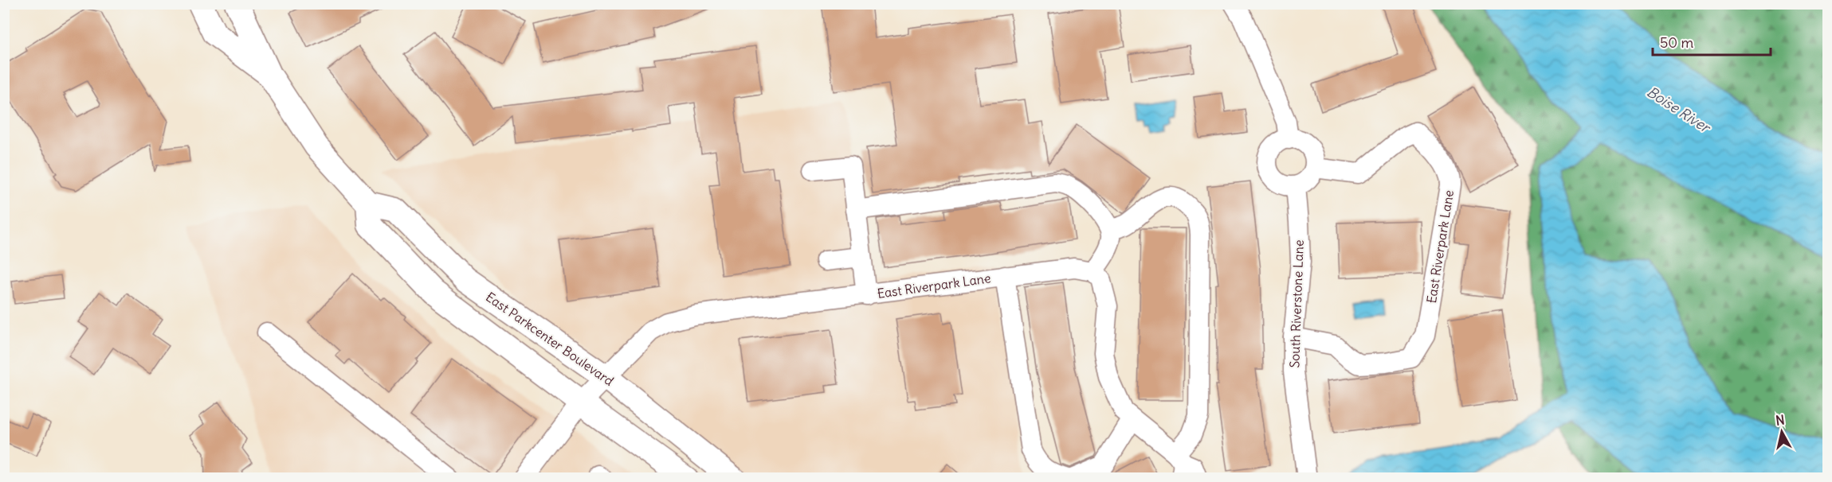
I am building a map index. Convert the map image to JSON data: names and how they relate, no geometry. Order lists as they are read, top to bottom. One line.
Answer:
{"streets":{"main road":["East Parkcenter Boulevard"],"street":["East Riverpark Lane","South Riverstone Lane"]},"crossings":[["East Riverpark Lane","South Riverstone Lane"],["East Riverpark Lane","East Parkcenter Boulevard"]],"water":["Boise River"],"scale_bar":"50 m","north":"top"}
